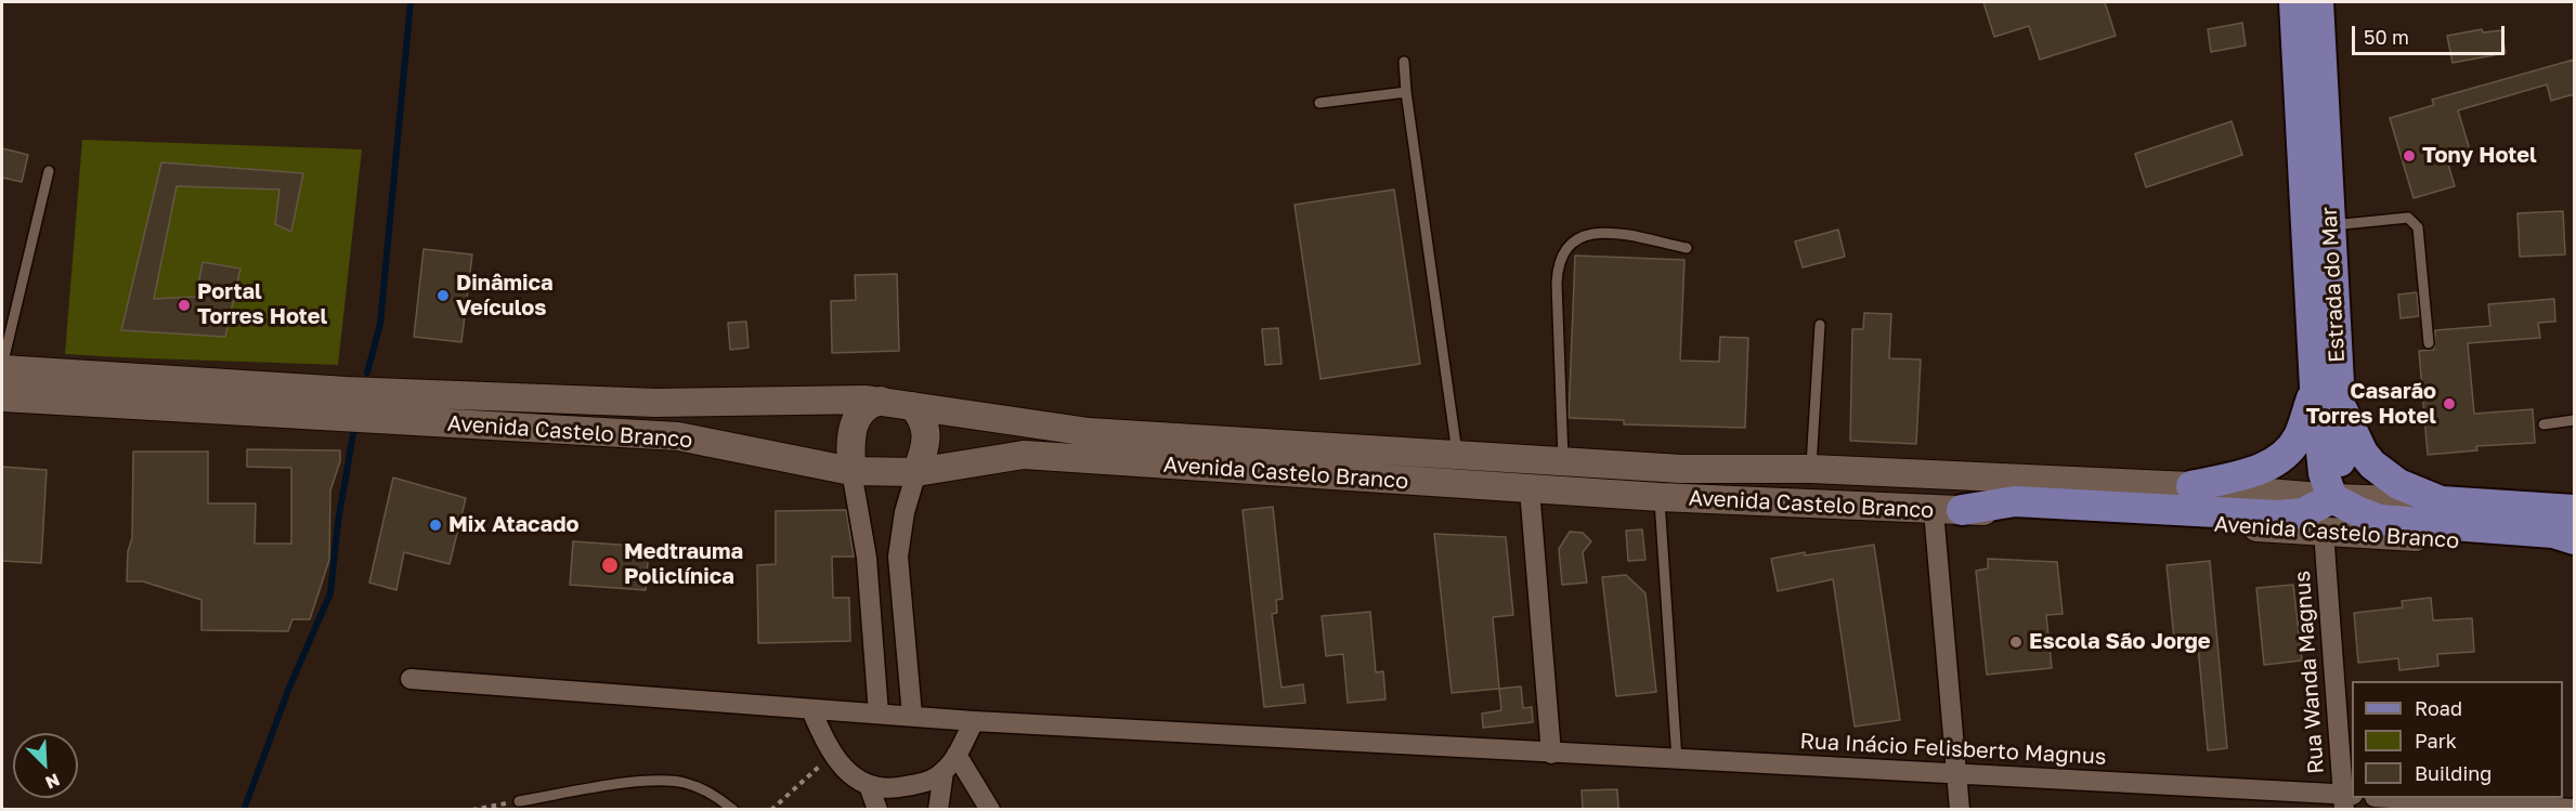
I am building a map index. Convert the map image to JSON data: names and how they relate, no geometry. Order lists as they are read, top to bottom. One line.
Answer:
{"streets":{"main road":["Estrada do Mar","Avenida Castelo Branco"],"street":["Rua Wanda Magnus","Rua Inácio Felisberto Magnus"]},"crossings":[["Estrada do Mar","Avenida Castelo Branco"],["Avenida Castelo Branco","Rua Wanda Magnus"],["Rua Wanda Magnus","Rua Inácio Felisberto Magnus"]],"places":["Tony Hotel","Dinâmica Veículos","Portal Torres Hotel","Casarão Torres Hotel","Mix Atacado","Medtrauma Policlínica","Escola São Jorge"],"legend":["Road","Park","Building"],"scale_bar":"50 m","north":"bottom right"}
